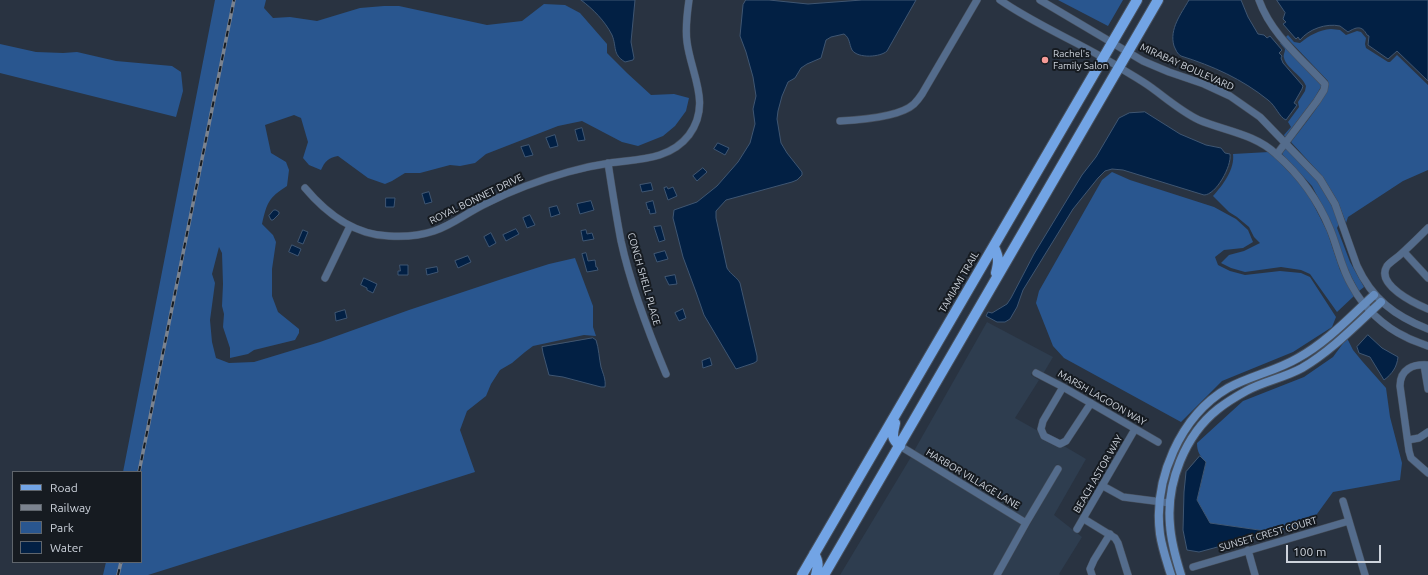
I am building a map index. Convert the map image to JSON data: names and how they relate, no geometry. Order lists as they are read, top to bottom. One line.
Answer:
{"streets":{"main road":["TAMIAMI TRAIL"],"street":["MIRABAY BOULEVARD","ROYAL BONNET DRIVE","CONCH SHELL PLACE","MARSH LAGOON WAY","BEACH ASTOR WAY","HARBOR VILLAGE LANE","SUNSET CREST COURT"]},"crossings":[["MIRABAY BOULEVARD","TAMIAMI TRAIL"],["ROYAL BONNET DRIVE","CONCH SHELL PLACE"],["MARSH LAGOON WAY","BEACH ASTOR WAY"]],"places":["Rachel's Family Salon"],"legend":["Road","Railway","Park","Water"],"scale_bar":"100 m"}
